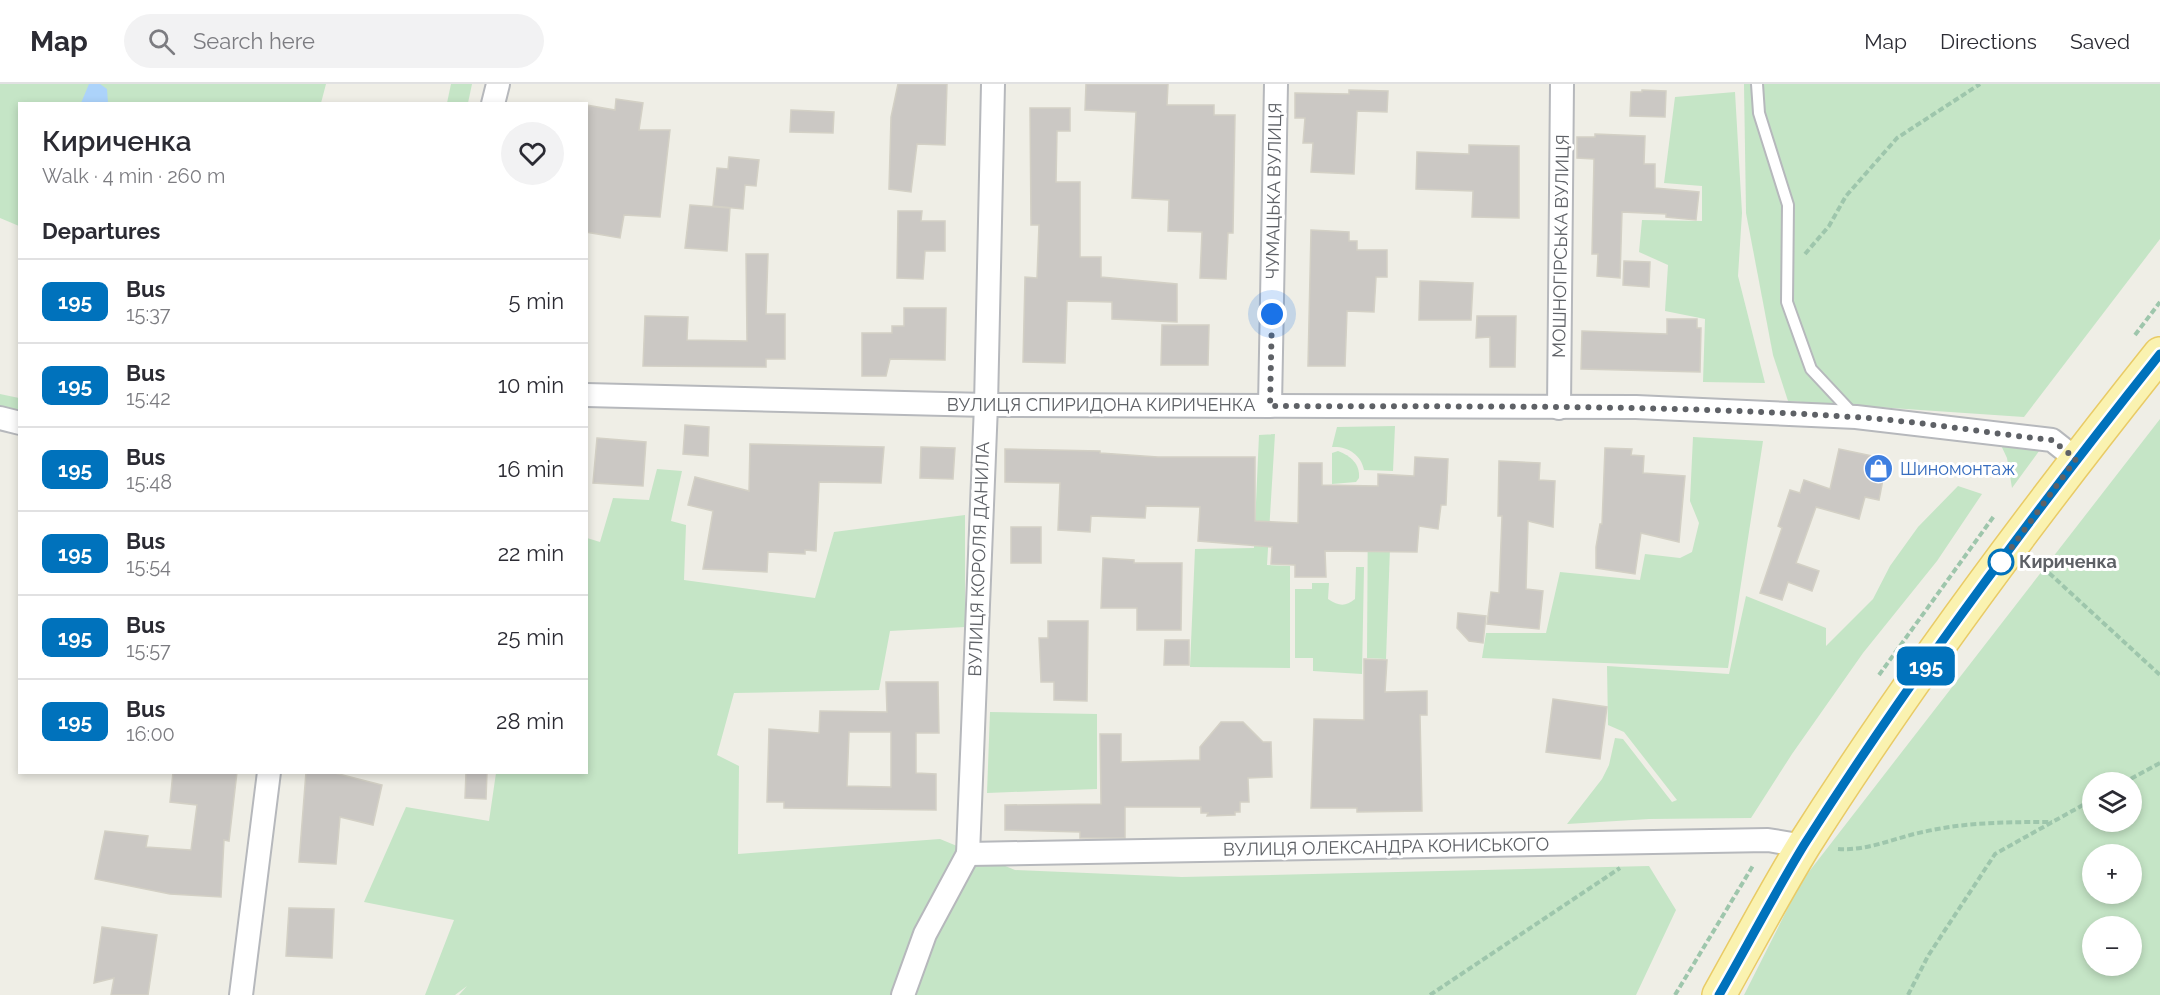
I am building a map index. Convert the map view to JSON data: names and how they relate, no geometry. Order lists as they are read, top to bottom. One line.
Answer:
{"streets":{"street":["ЧУМАЦЬКА ВУЛИЦЯ","МОШНОГІРСЬКА ВУЛИЦЯ","ВУЛИЦЯ СПИРИДОНА КИРИЧЕНКА","ВУЛИЦЯ КОРОЛЯ ДАНИЛА","ВУЛИЦЯ ОЛЕКСАНДРА КОНИСЬКОГО"]},"crossings":[["ЧУМАЦЬКА ВУЛИЦЯ","ВУЛИЦЯ СПИРИДОНА КИРИЧЕНКА"],["МОШНОГІРСЬКА ВУЛИЦЯ","ВУЛИЦЯ СПИРИДОНА КИРИЧЕНКА"],["ВУЛИЦЯ СПИРИДОНА КИРИЧЕНКА","ВУЛИЦЯ КОРОЛЯ ДАНИЛА"],["ВУЛИЦЯ КОРОЛЯ ДАНИЛА","ВУЛИЦЯ ОЛЕКСАНДРА КОНИСЬКОГО"]],"places":{"shop":["Шиномонтаж"],"other":["Кириченка"]},"lines":["bus line 195"],"page":{"header":"Map","search":"Search here","nav":["Map","Directions","Saved"],"on_map":"195","heading":[["Кириченка","Walk · 4 min · 260 m"],"Departures"],"list":[{"mark":"195","name":"Bus","note":"15:37","value":"5 min"},{"mark":"195","name":"Bus","note":"15:42","value":"10 min"},{"mark":"195","name":"Bus","note":"15:48","value":"16 min"},{"mark":"195","name":"Bus","note":"15:54","value":"22 min"},{"mark":"195","name":"Bus","note":"15:57","value":"25 min"},{"mark":"195","name":"Bus","note":"16:00","value":"28 min"}],"map_buttons":["+","−"]}}
